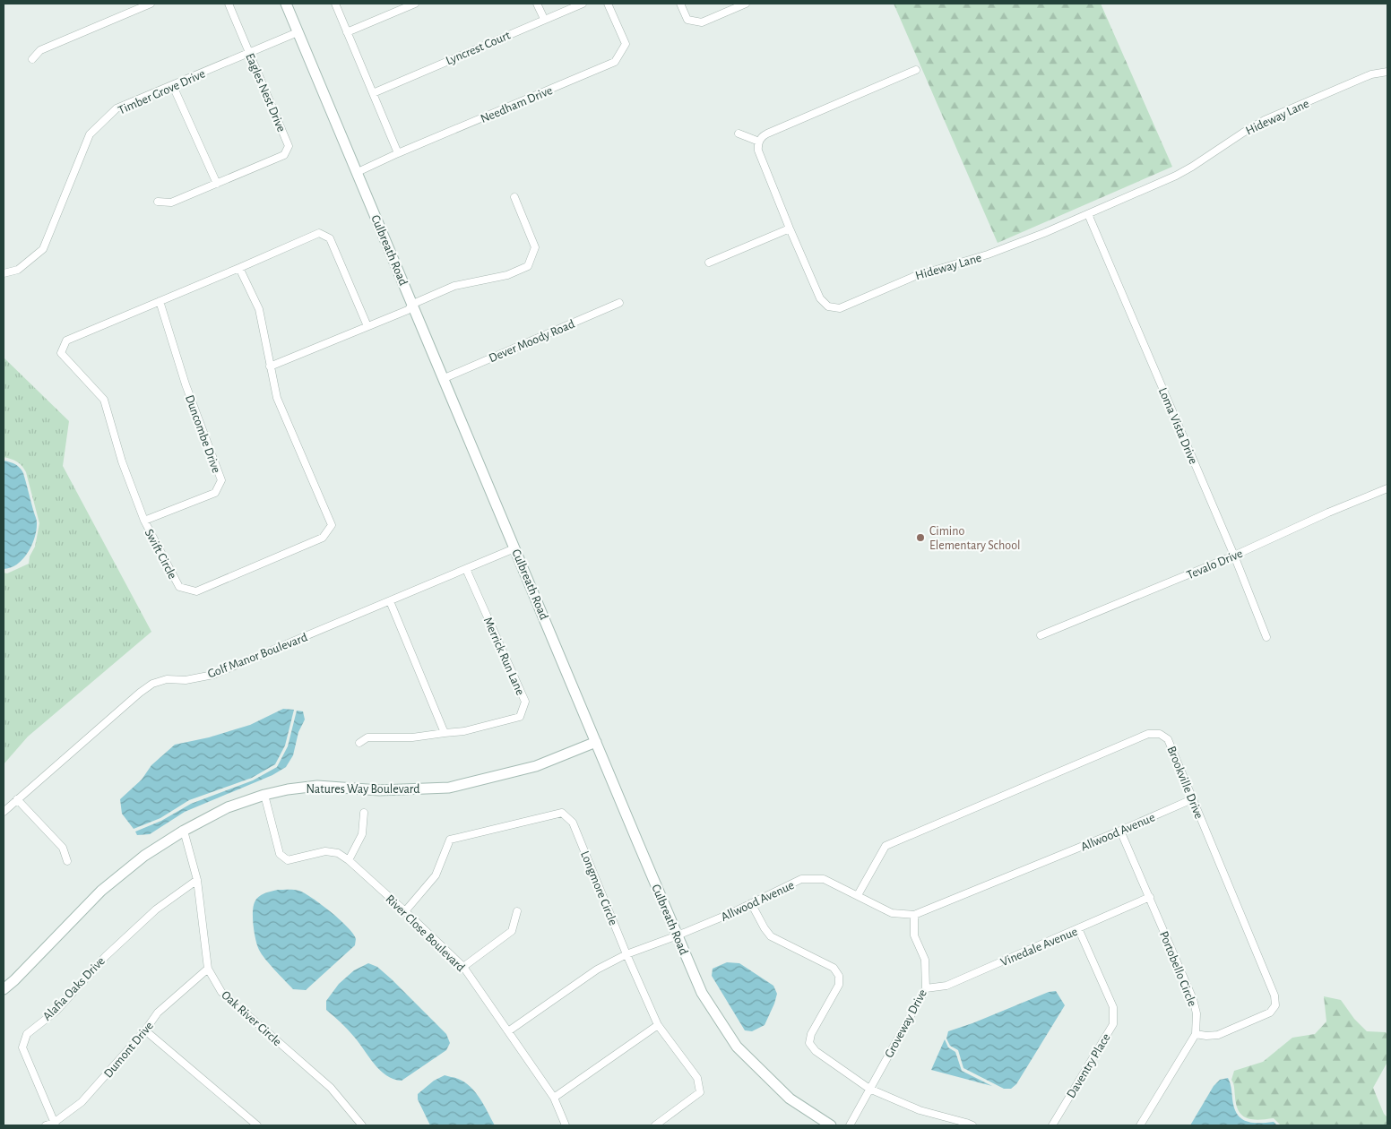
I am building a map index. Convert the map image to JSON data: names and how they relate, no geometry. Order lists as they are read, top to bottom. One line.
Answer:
{"streets":{"street":["Lyncrest Court","Timber Grove Drive","Eagles Nest Drive","Needham Drive","Hideway Lane","Culbreath Road","Dever Moody Road","Loma Vista Drive","Duncombe Drive","Swift Circle","Tevalo Drive","Golf Manor Boulevard","Merrick Run Lane","Brookville Drive","Natures Way Boulevard","Allwood Avenue","Longmore Circle","River Close Boulevard","Vinedale Avenue","Portobello Circle","Alafia Oaks Drive","Oak River Circle","Groveway Drive","Dumont Drive","Daventry Place"]},"crossings":[["Timber Grove Drive","Eagles Nest Drive"],["Timber Grove Drive","Culbreath Road"],["Needham Drive","Culbreath Road"],["Hideway Lane","Loma Vista Drive"],["Culbreath Road","Dever Moody Road"],["Culbreath Road","Golf Manor Boulevard"],["Culbreath Road","Natures Way Boulevard"],["Culbreath Road","Allwood Avenue"],["Loma Vista Drive","Tevalo Drive"],["Duncombe Drive","Swift Circle"],["Golf Manor Boulevard","Merrick Run Lane"],["Brookville Drive","Allwood Avenue"],["Brookville Drive","Portobello Circle"],["Natures Way Boulevard","River Close Boulevard"],["Natures Way Boulevard","Oak River Circle"],["Allwood Avenue","Longmore Circle"],["Allwood Avenue","River Close Boulevard"],["Allwood Avenue","Portobello Circle"],["Allwood Avenue","Groveway Drive"],["Longmore Circle","River Close Boulevard"],["Vinedale Avenue","Portobello Circle"],["Vinedale Avenue","Groveway Drive"],["Vinedale Avenue","Daventry Place"],["Alafia Oaks Drive","Oak River Circle"],["Alafia Oaks Drive","Dumont Drive"],["Oak River Circle","Dumont Drive"]],"places":["Cimino Elementary School"]}
